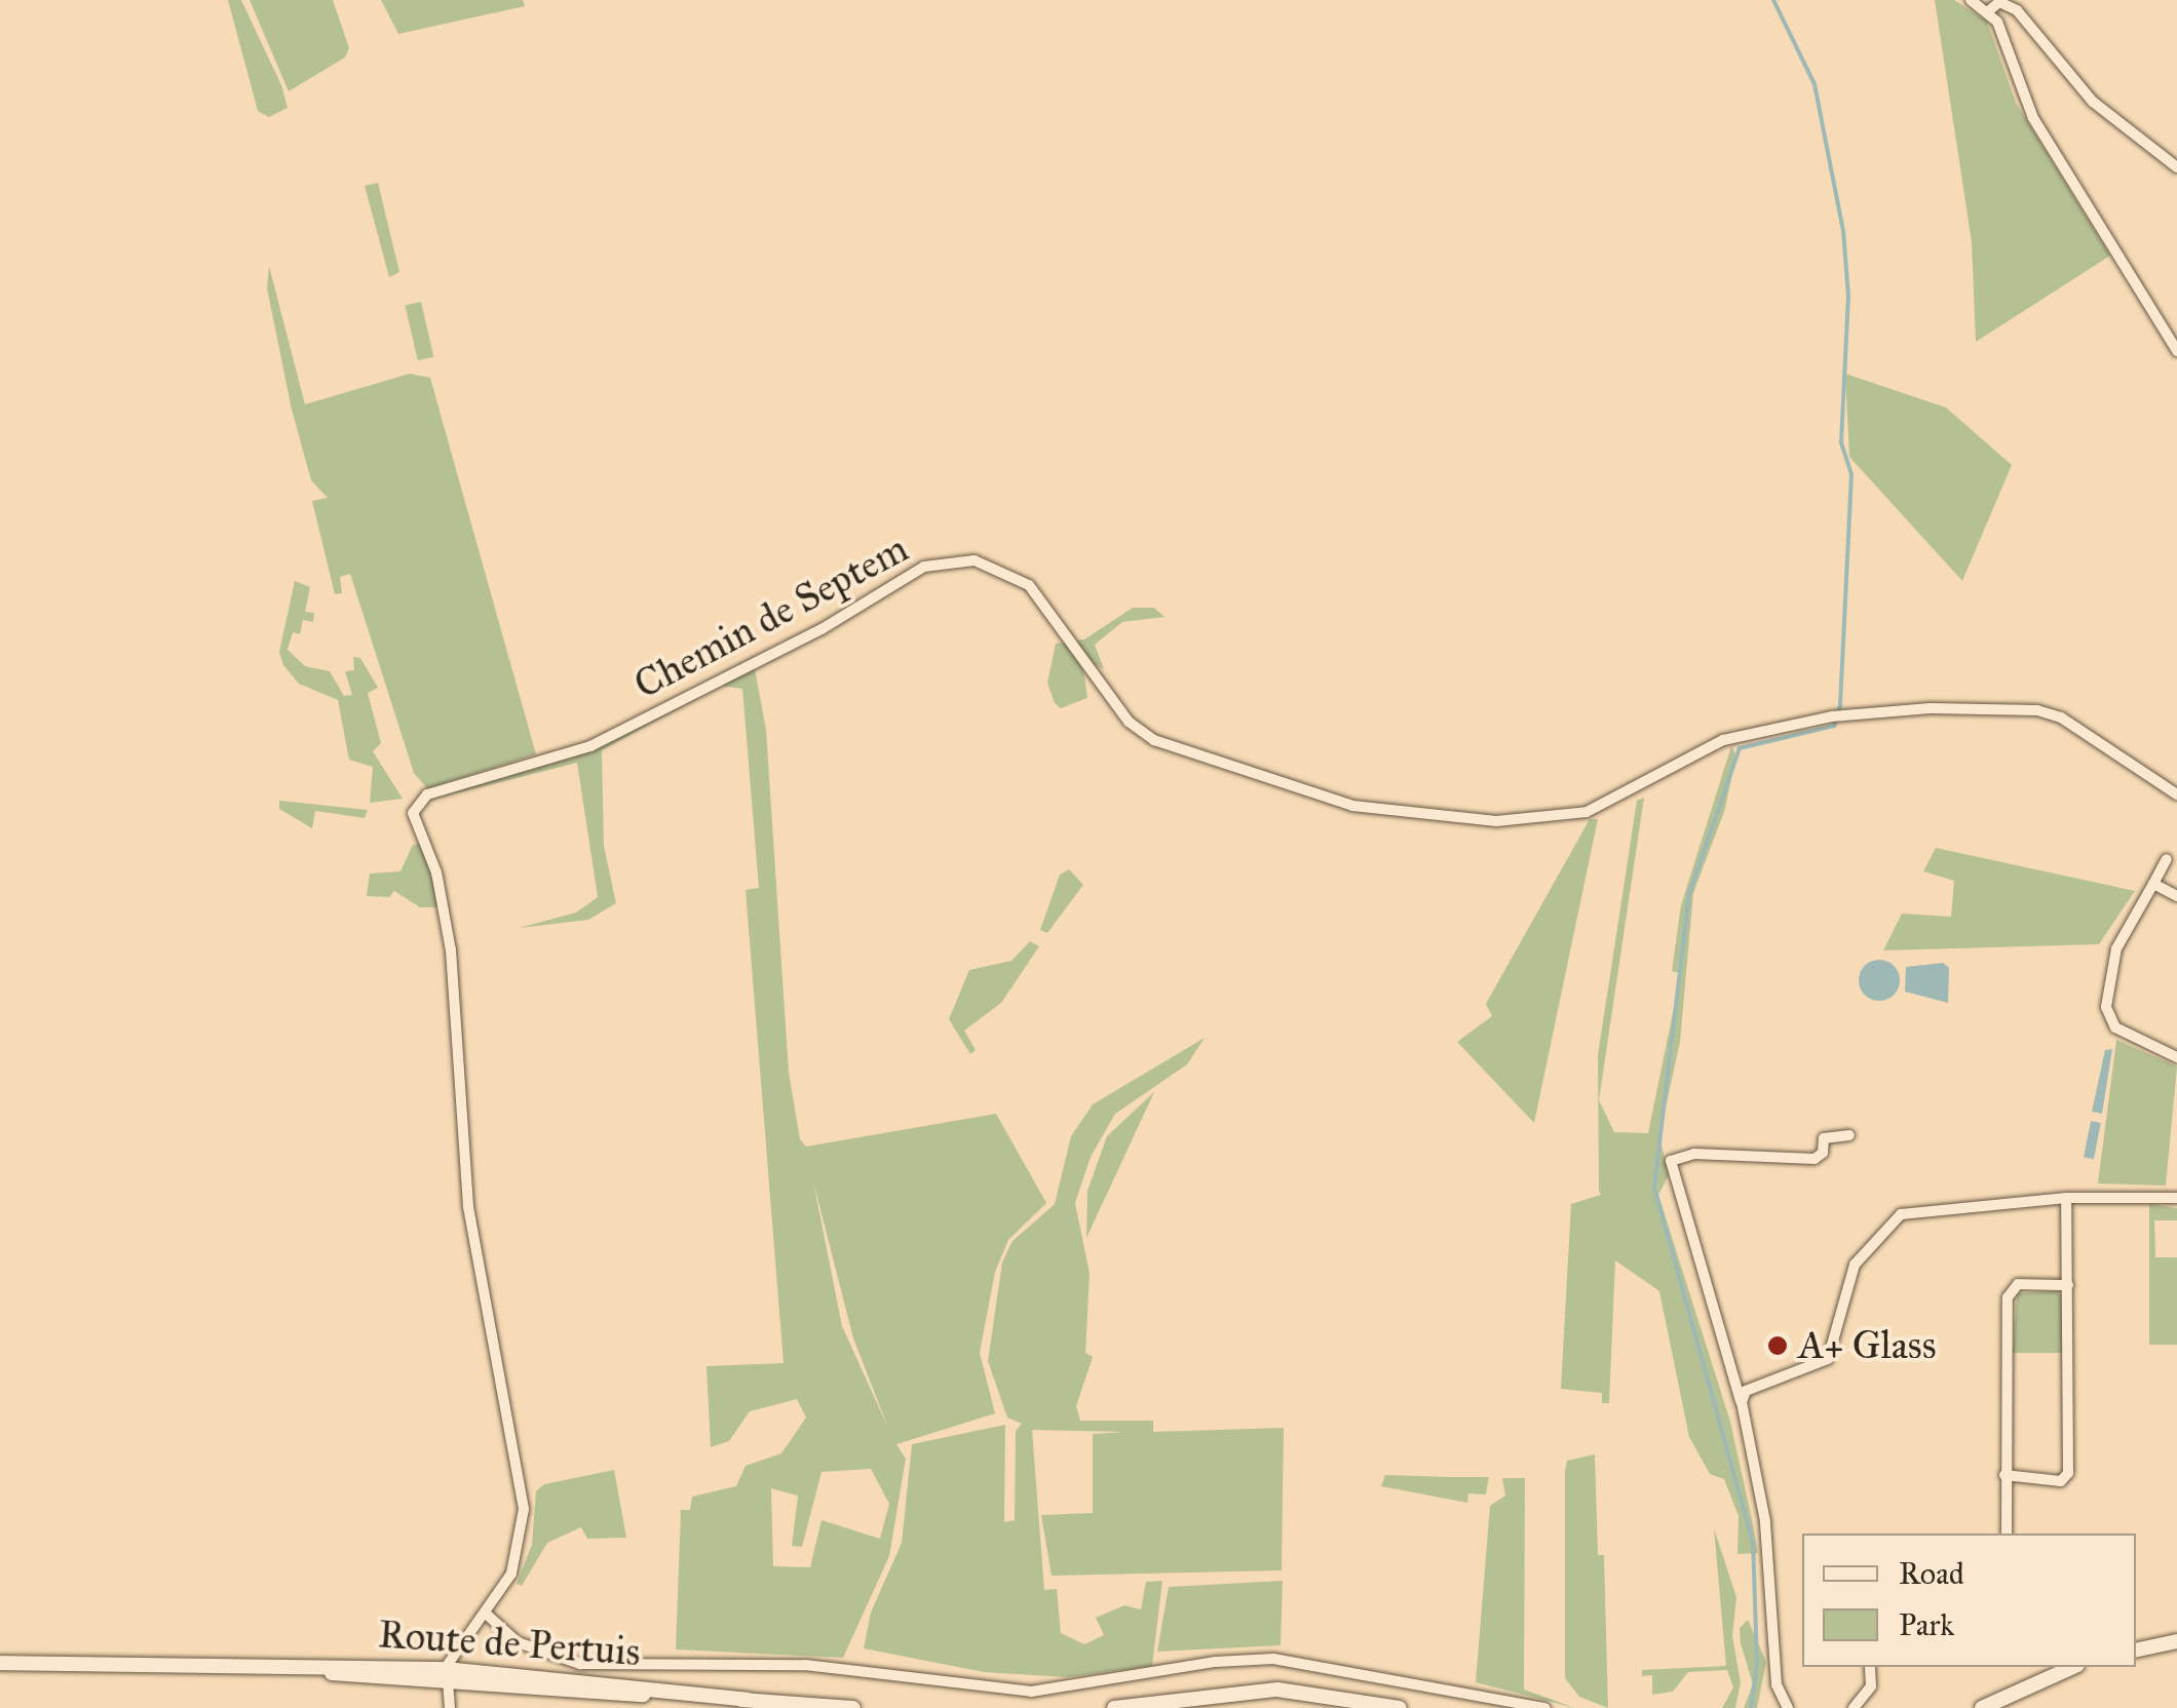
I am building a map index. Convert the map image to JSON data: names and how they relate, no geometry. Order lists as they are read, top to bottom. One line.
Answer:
{"streets":{"main road":["Route de Pertuis"],"street":["Chemin de Septem"]},"crossings":[["Chemin de Septem","Route de Pertuis"]],"places":["A+ Glass"],"legend":["Road","Park"]}
